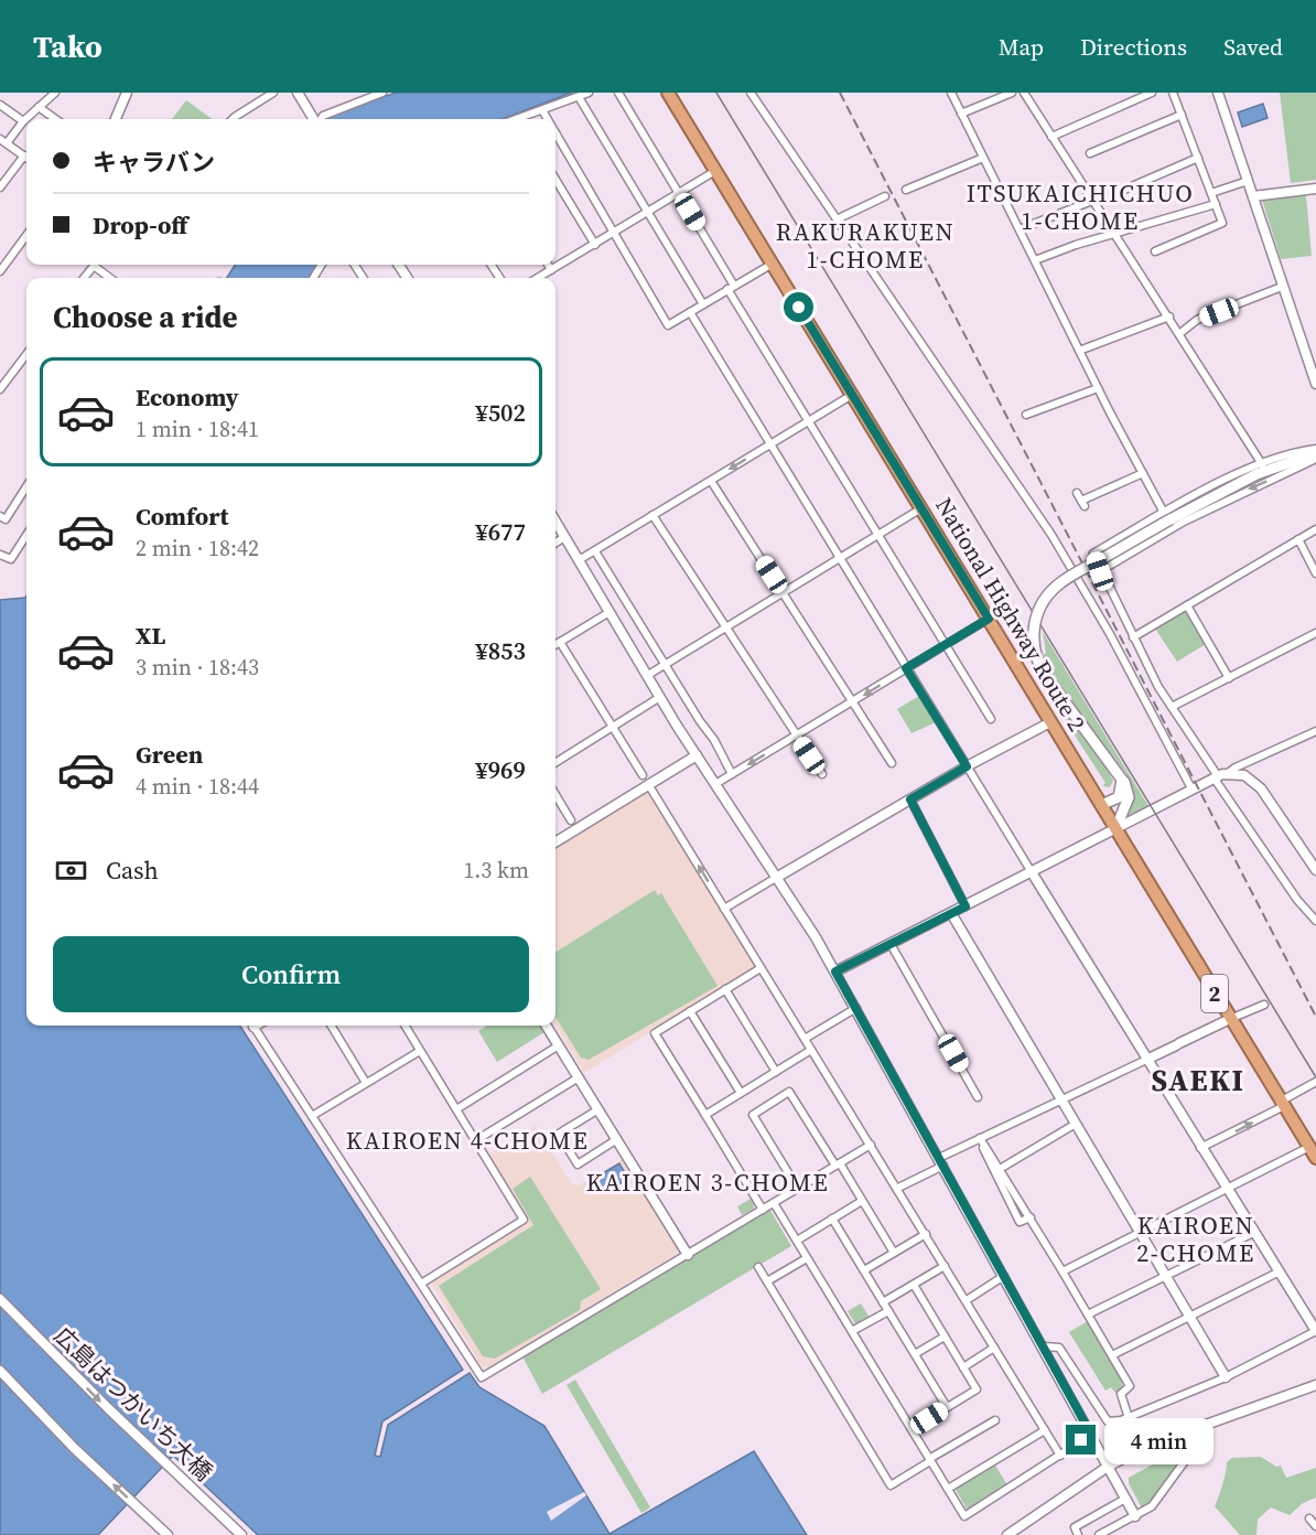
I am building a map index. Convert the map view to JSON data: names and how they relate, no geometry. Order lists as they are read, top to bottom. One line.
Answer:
{"streets":{"highway":["National Highway Route 2","2"],"street":["広島はつかいち大橋"]},"districts":["ITSUKAICHICHUO 1-CHOME","RAKURAKUEN 1-CHOME","SAEKI","KAIROEN 4-CHOME","KAIROEN 3-CHOME","KAIROEN 2-CHOME"],"page":{"header":"Tako","nav":["Map","Directions","Saved"],"banner":["キャラバン","Drop-off"],"heading":"Choose a ride","list":[{"name":"Economy","note":"1 min · 18:41","value":"¥502"},{"name":"Comfort","note":"2 min · 18:42","value":"¥677"},{"name":"XL","note":"3 min · 18:43","value":"¥853"},{"name":"Green","note":"4 min · 18:44","value":"¥969"}],"pay":["Cash","1.3 km"],"buttons":"Confirm","bubble":"4 min"}}
